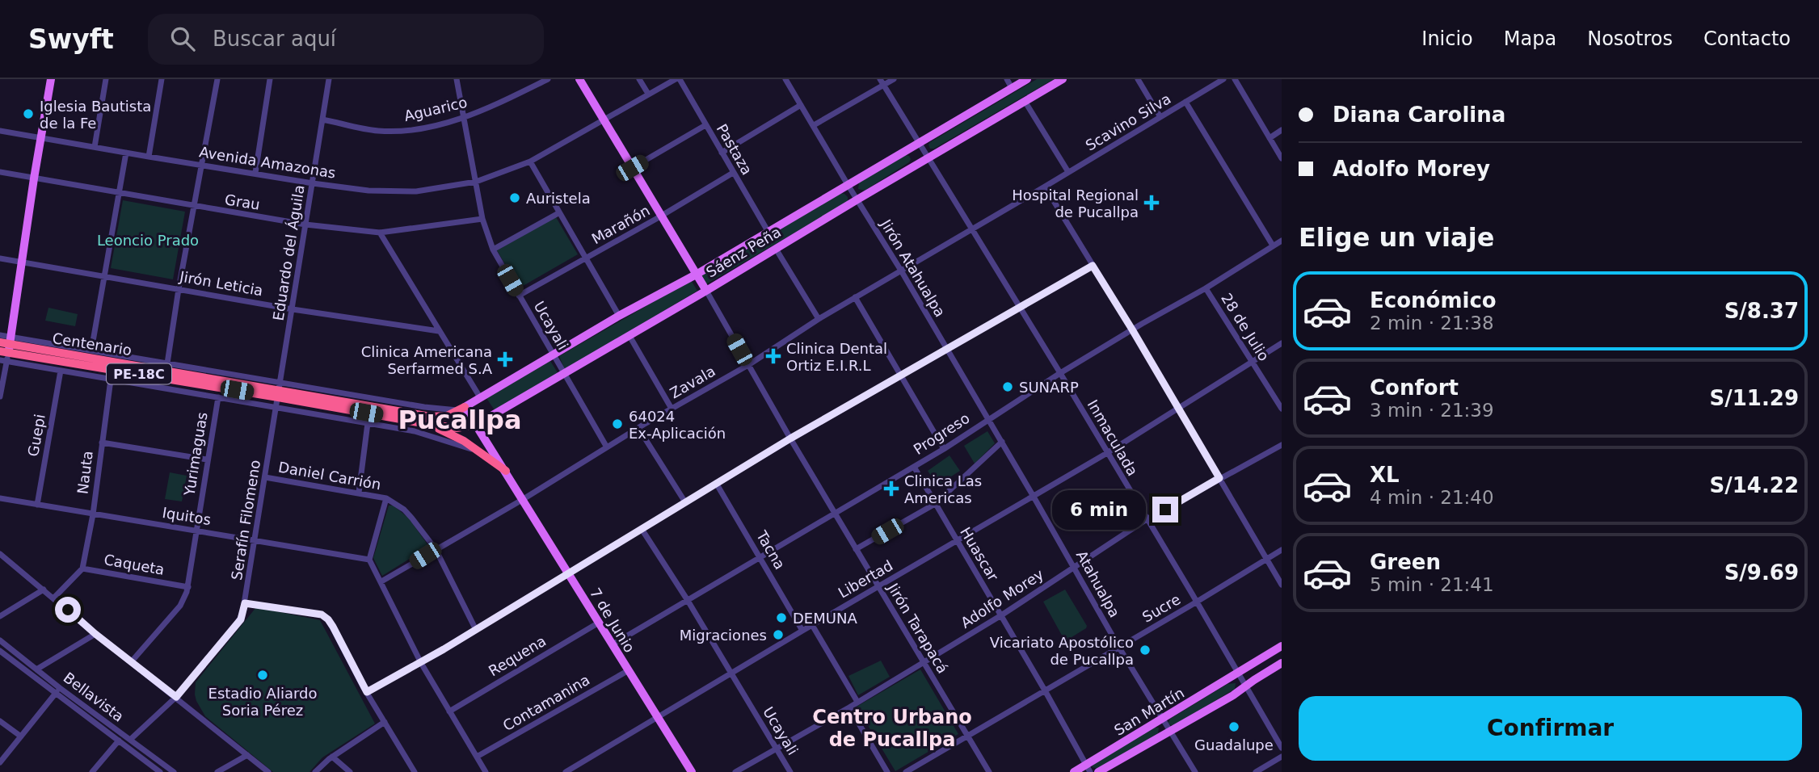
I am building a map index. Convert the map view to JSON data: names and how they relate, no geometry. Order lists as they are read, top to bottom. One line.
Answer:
{"streets":{"highway":["Sáenz Peña","Centenario","PE-18C"],"main road":["7 de Junio","San Martín"],"street":["Aguarico","Scavino Silva","Pastaza","Avenida Amazonas","Grau","Marañón","Eduardo del Águila","Jirón Atahualpa","Jirón Leticia","Ucayali","28 de Julio","Zavala","Progreso","Guepi","Inmaculada","Yurimaguas","Nauta","Daniel Carrión","Iquitos","Serafín Filomeno","Tacna","Huascar","Caqueta","Libertad","Atahualpa","Adolfo Morey","Sucre","Jirón Tarapacá","Requena","Bellavista","Contamanina"]},"crossings":[["Aguarico","Eduardo del Águila"],["Aguarico","Ucayali"],["Scavino Silva","Zavala"],["Pastaza","Avenida Amazonas"],["Pastaza","Marañón"],["Pastaza","Sáenz Peña"],["Avenida Amazonas","Eduardo del Águila"],["Avenida Amazonas","Ucayali"],["Grau","Eduardo del Águila"],["Grau","Ucayali"],["Marañón","Ucayali"],["Sáenz Peña","Jirón Atahualpa"],["Sáenz Peña","Ucayali"],["Sáenz Peña","Centenario"],["Sáenz Peña","Inmaculada"],["Sáenz Peña","7 de Junio"],["Sáenz Peña","Jirón Tarapacá"],["Eduardo del Águila","Jirón Leticia"],["Eduardo del Águila","Centenario"],["Eduardo del Águila","Serafín Filomeno"],["Jirón Atahualpa","Zavala"],["Jirón Atahualpa","Atahualpa"],["Ucayali","Zavala"],["Ucayali","Progreso"],["Ucayali","Libertad"],["Ucayali","Adolfo Morey"],["28 de Julio","Progreso"],["28 de Julio","Libertad"],["Centenario","Serafín Filomeno"],["Zavala","Inmaculada"],["Zavala","Daniel Carrión"],["Zavala","7 de Junio"],["Zavala","Jirón Tarapacá"],["Progreso","Inmaculada"],["Progreso","Tacna"],["Progreso","Huascar"],["Progreso","Atahualpa"],["Progreso","7 de Junio"],["Progreso","Jirón Tarapacá"],["Guepi","Iquitos"],["Inmaculada","Libertad"],["Inmaculada","Adolfo Morey"],["Inmaculada","Sucre"],["Inmaculada","San Martín"],["Yurimaguas","Iquitos"],["Yurimaguas","Caqueta"],["Nauta","Iquitos"],["Nauta","Caqueta"],["Daniel Carrión","Serafín Filomeno"],["Iquitos","Serafín Filomeno"],["Serafín Filomeno","Bellavista"],["Tacna","Libertad"],["Huascar","Libertad"],["Huascar","Adolfo Morey"],["Huascar","Sucre"],["Huascar","San Martín"],["Libertad","Atahualpa"],["Libertad","7 de Junio"],["Libertad","Jirón Tarapacá"],["Atahualpa","Adolfo Morey"],["Atahualpa","Sucre"],["Atahualpa","San Martín"],["Adolfo Morey","Jirón Tarapacá"],["Sucre","Jirón Tarapacá"],["7 de Junio","Requena"],["7 de Junio","Contamanina"]],"districts":["Pucallpa","Centro Urbano de Pucallpa"],"parks":["Leoncio Prado"],"places":{"other":["Iglesia Bautista de la Fe","Auristela","SUNARP","64024 Ex-Aplicación","DEMUNA","Migraciones","Vicariato Apostólico de Pucallpa","Estadio Aliardo Soria Pérez","Guadalupe"],"health":["Hospital Regional de Pucallpa","Clinica Dental Ortiz E.I.R.L","Clinica Americana Serfarmed S.A","Clinica Las Americas"]},"page":{"header":"Swyft","search":"Buscar aquí","nav":["Inicio","Mapa","Nosotros","Contacto"],"banner":["Diana Carolina","Adolfo Morey"],"heading":"Elige un viaje","list":[{"name":"Económico","note":"2 min · 21:38","value":"S/8.37"},{"name":"Confort","note":"3 min · 21:39","value":"S/11.29"},{"name":"XL","note":"4 min · 21:40","value":"S/14.22"},{"name":"Green","note":"5 min · 21:41","value":"S/9.69"}],"bubble":"6 min","buttons":"Confirmar"}}
